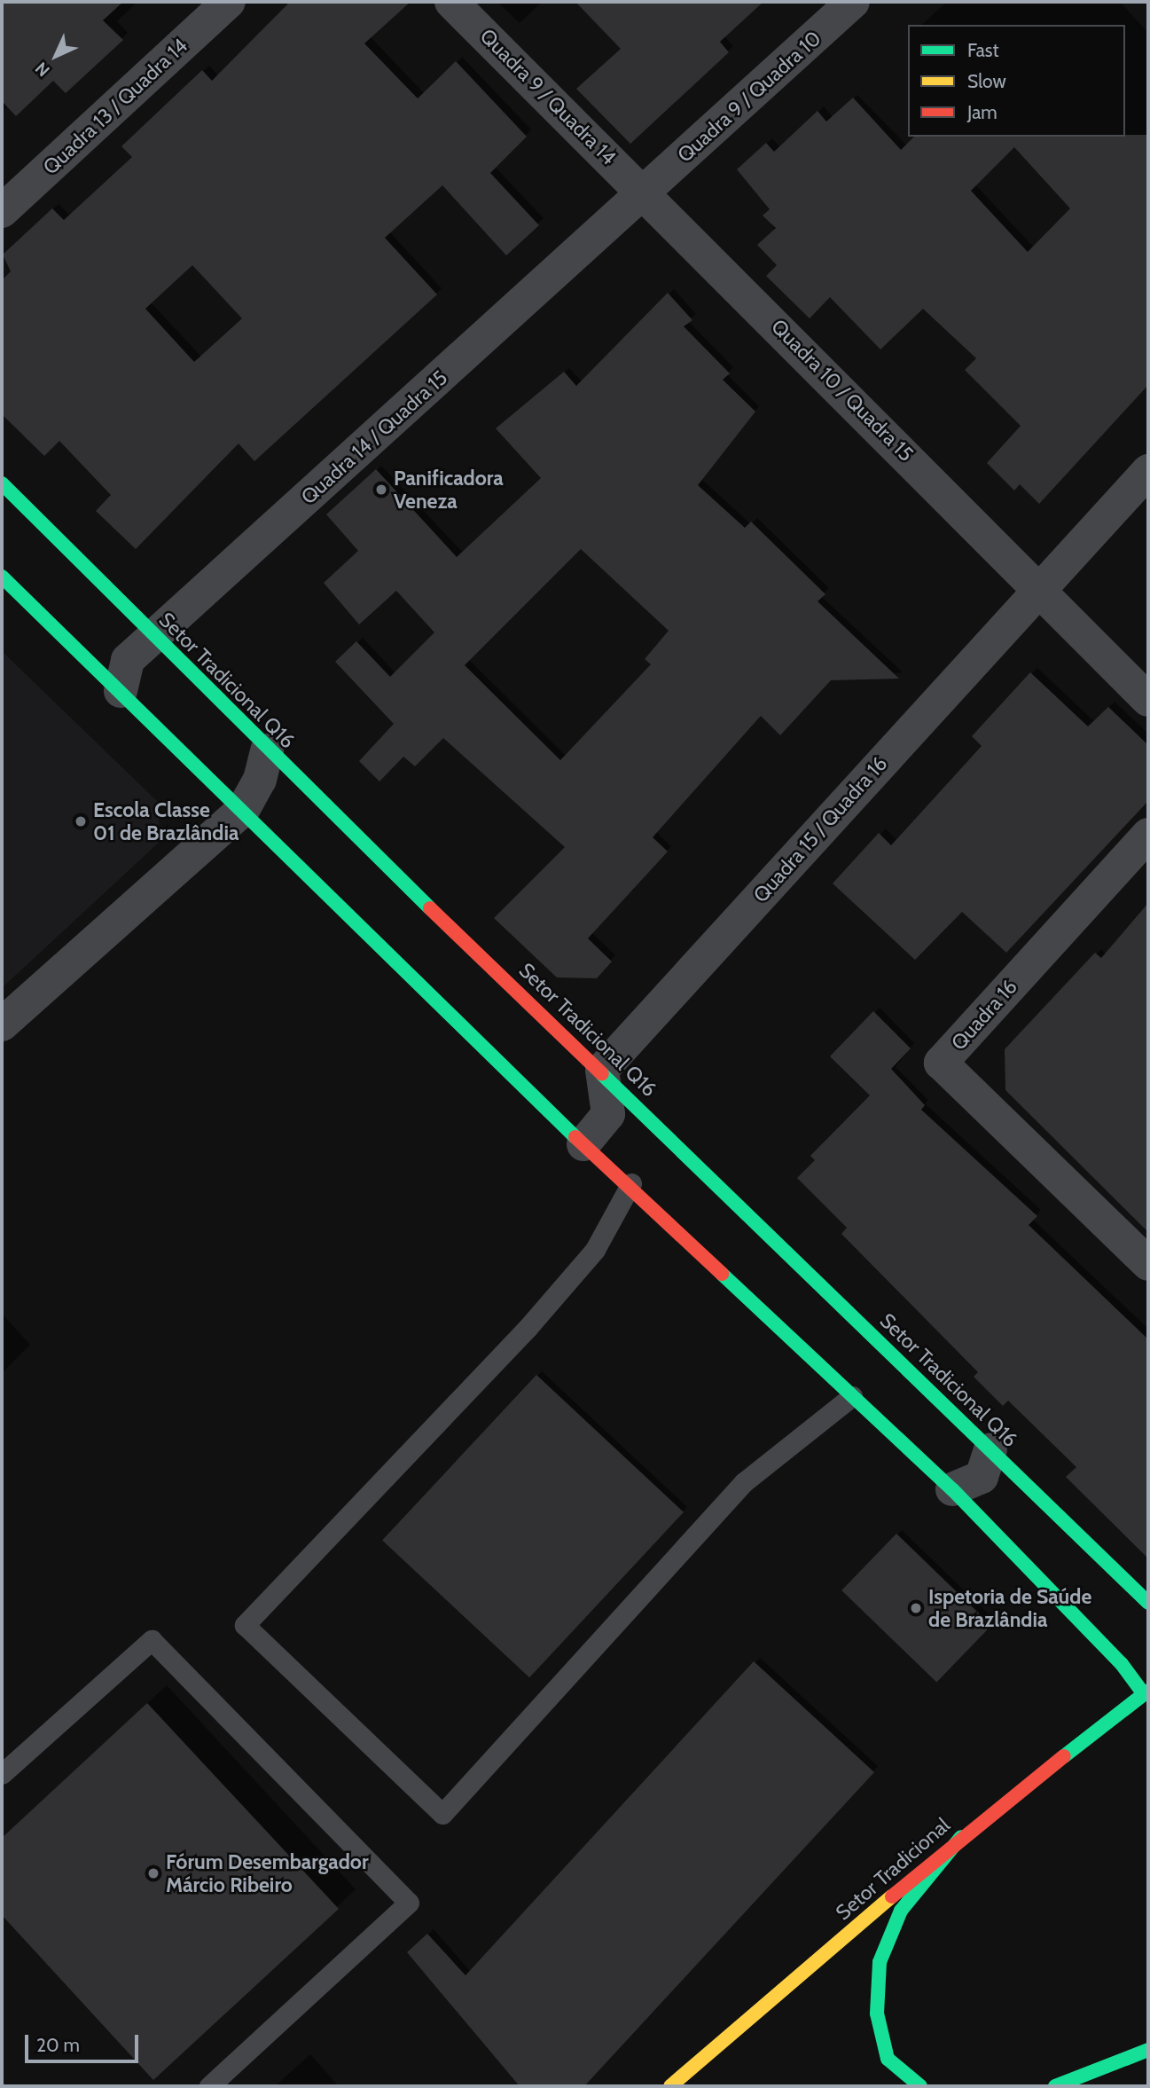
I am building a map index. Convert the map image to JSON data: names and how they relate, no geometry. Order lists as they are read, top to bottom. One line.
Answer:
{"streets":{"main road":["Setor Tradicional Q16","Setor Tradicional"],"street":["Quadra 9 / Quadra 14","Quadra 9 / Quadra 10","Quadra 13 / Quadra 14","Quadra 10 / Quadra 15","Quadra 14 / Quadra 15","Quadra 15 / Quadra 16","Quadra 16"]},"crossings":[["Quadra 9 / Quadra 14","Quadra 9 / Quadra 10"],["Quadra 9 / Quadra 14","Quadra 10 / Quadra 15"],["Quadra 9 / Quadra 14","Quadra 14 / Quadra 15"],["Quadra 9 / Quadra 10","Quadra 10 / Quadra 15"],["Quadra 9 / Quadra 10","Quadra 14 / Quadra 15"],["Quadra 10 / Quadra 15","Quadra 14 / Quadra 15"],["Quadra 10 / Quadra 15","Quadra 15 / Quadra 16"],["Quadra 14 / Quadra 15","Setor Tradicional Q16"],["Setor Tradicional Q16","Quadra 15 / Quadra 16"]],"places":["Panificadora Veneza","Escola Classe 01 de Brazlândia","Ispetoria de Saúde de Brazlândia","Fórum Desembargador Márcio Ribeiro"],"legend":["Fast","Slow","Jam"],"scale_bar":"20 m","north":"bottom left"}
